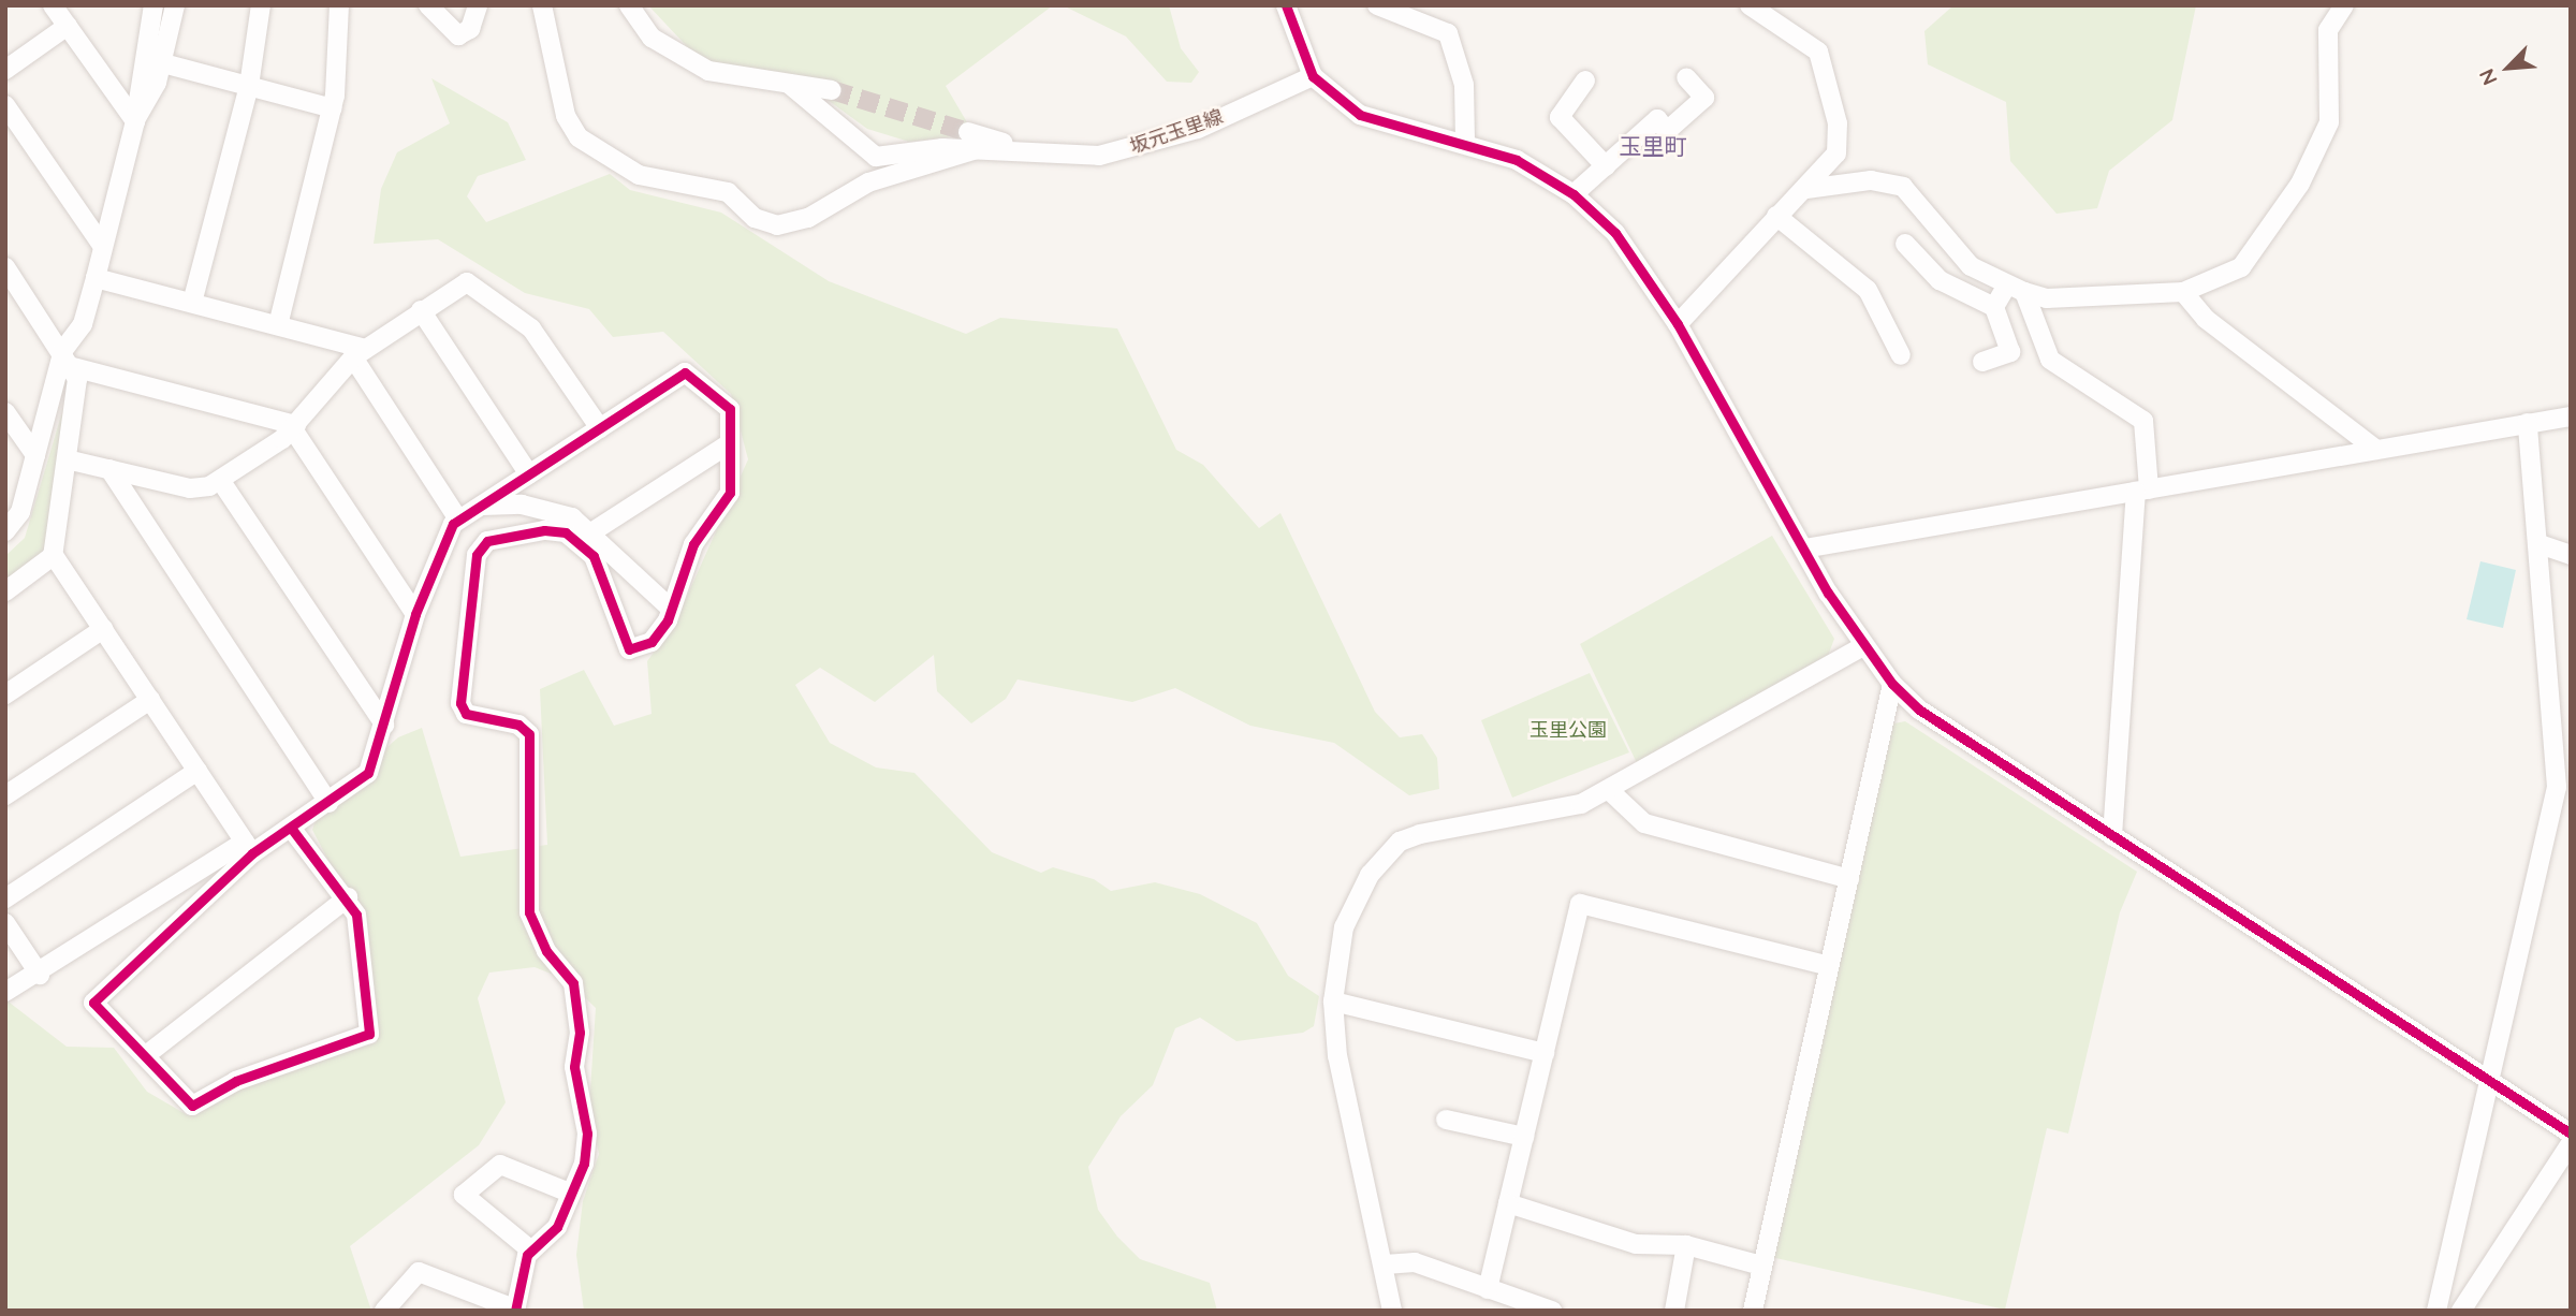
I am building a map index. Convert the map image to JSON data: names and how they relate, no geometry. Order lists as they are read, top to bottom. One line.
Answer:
{"streets":{"street":["坂元玉里線"]},"districts":["玉里町"],"parks":["玉里公園"],"north":"bottom left"}
